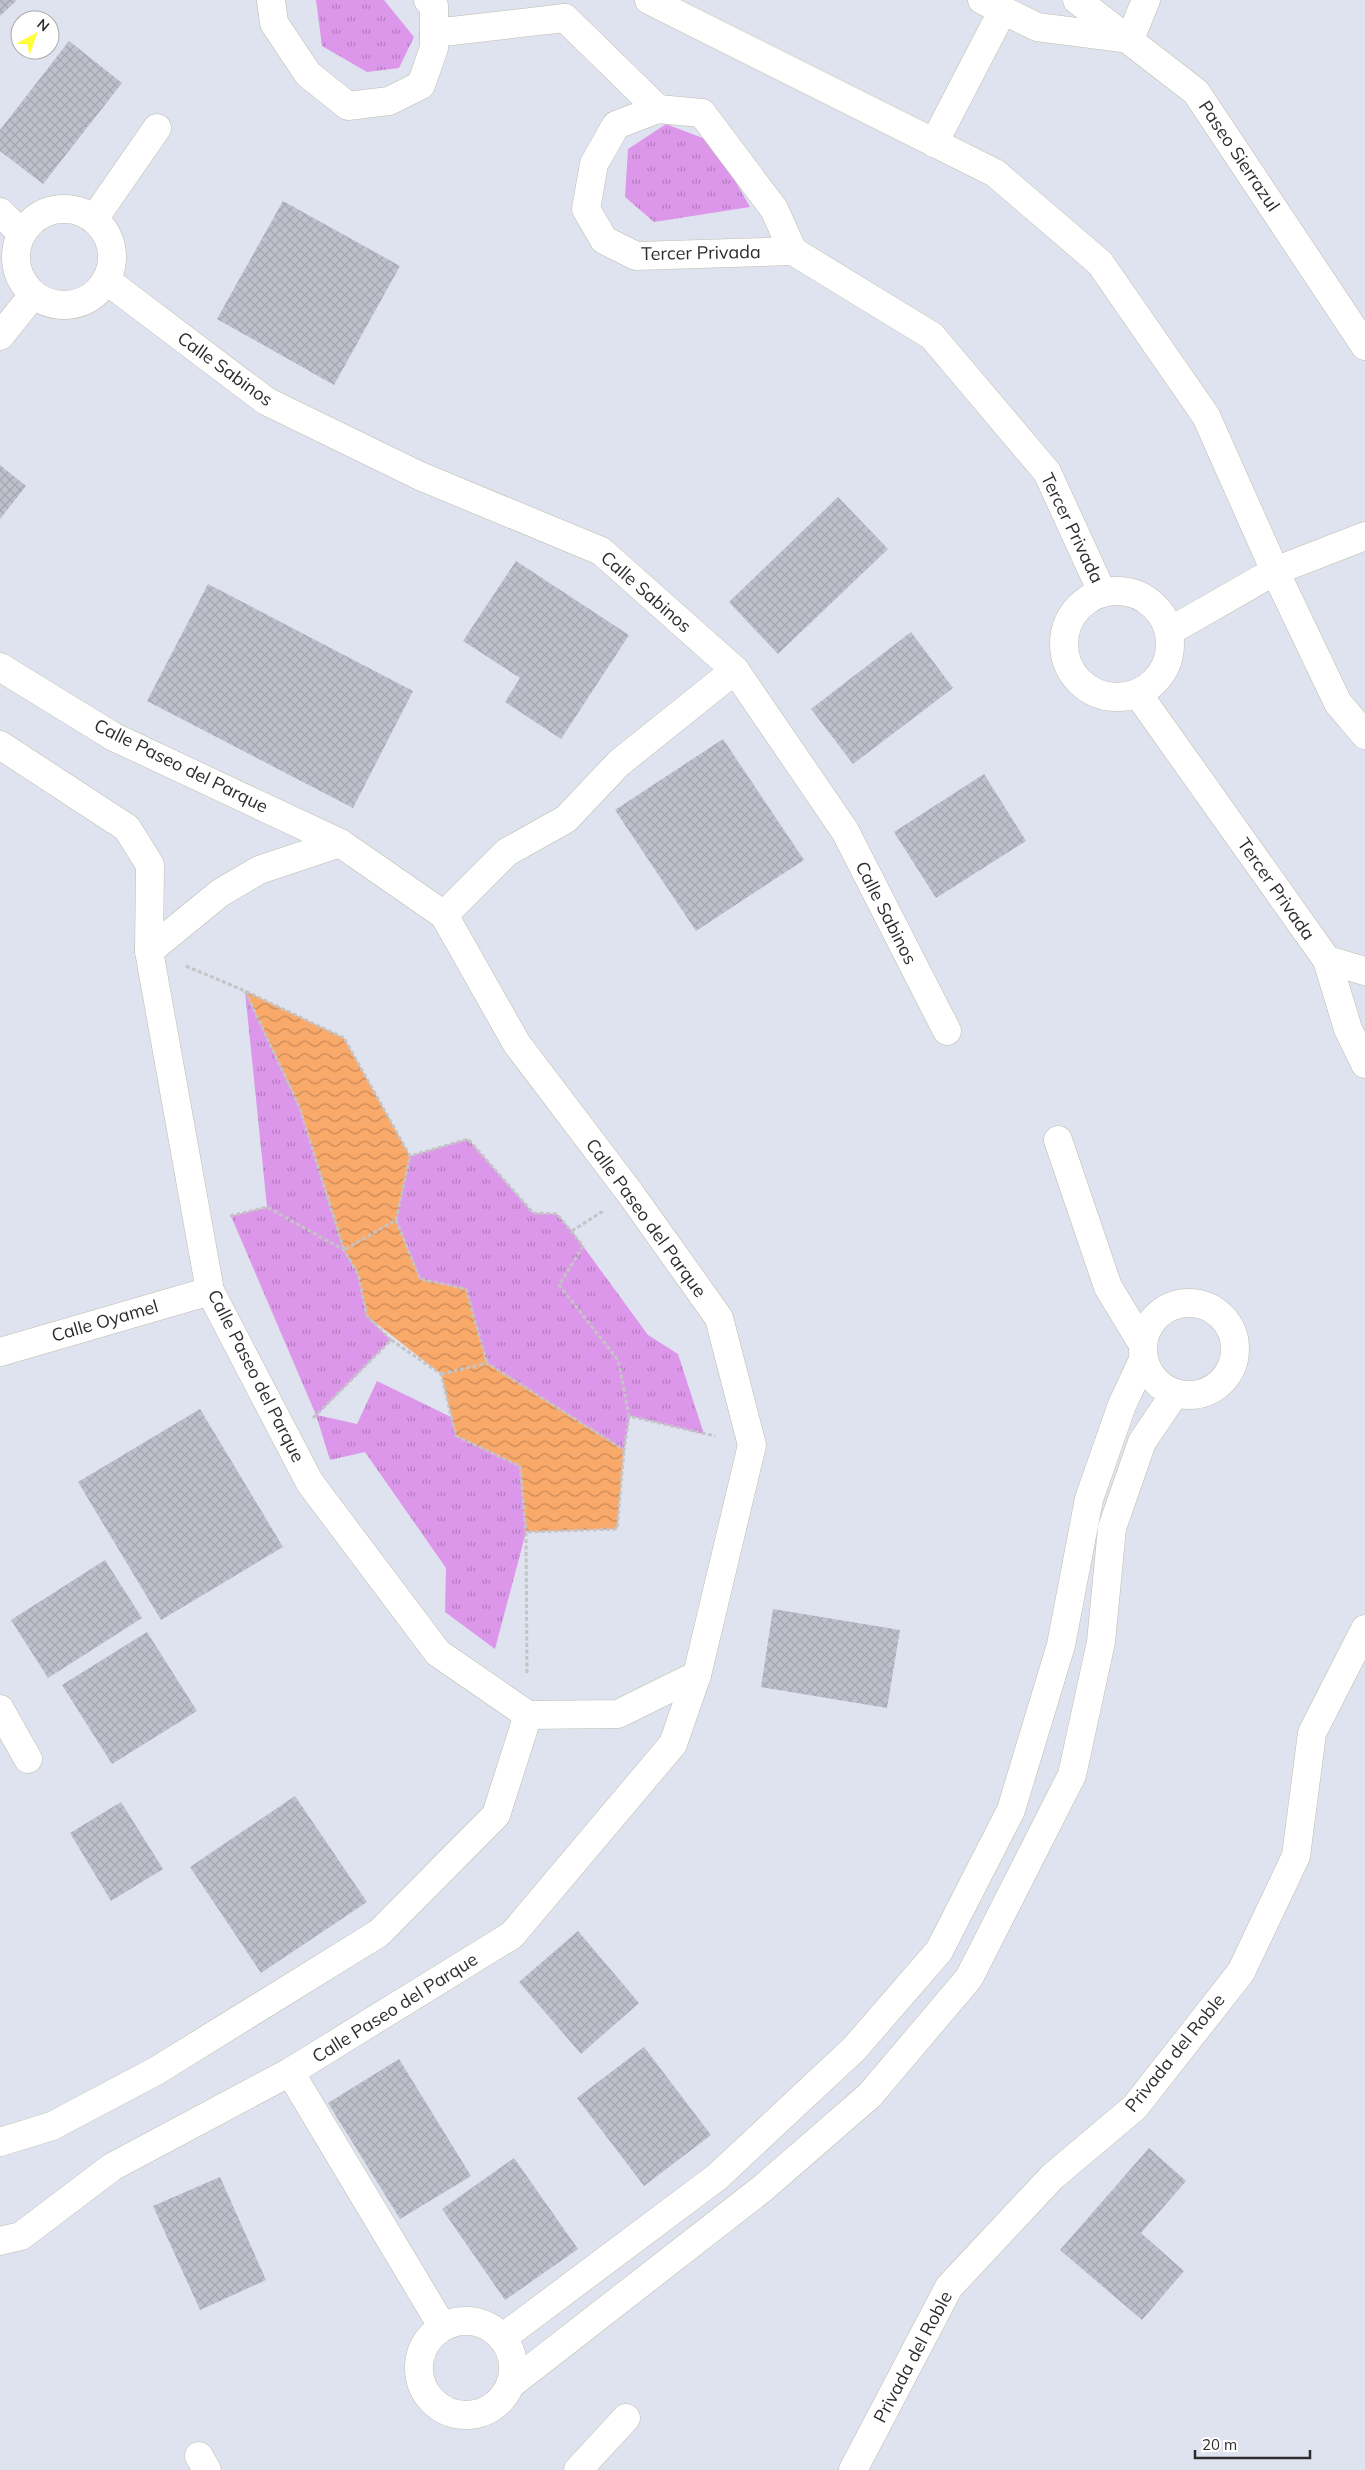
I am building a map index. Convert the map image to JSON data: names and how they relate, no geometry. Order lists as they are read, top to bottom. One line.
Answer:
{"streets":{"street":["Paseo Sierrazul","Tercer Privada","Calle Sabinos","Calle Paseo del Parque","Calle Oyamel","Privada del Roble"]},"crossings":[["Calle Paseo del Parque","Calle Oyamel"]],"scale_bar":"20 m","north":"top right"}
